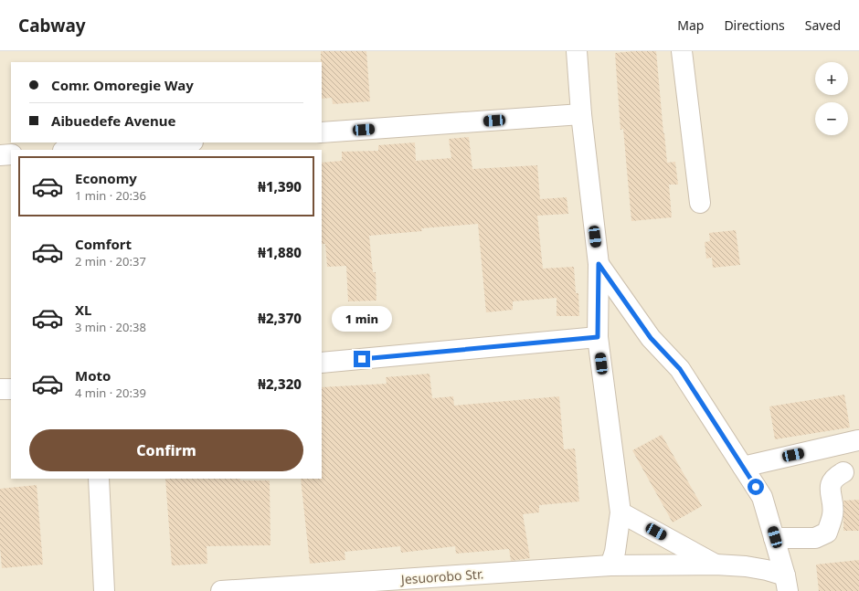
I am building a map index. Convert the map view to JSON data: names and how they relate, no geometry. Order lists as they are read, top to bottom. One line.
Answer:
{"streets":{"street":["Jesuorobo Str."]},"page":{"header":"Cabway","nav":["Map","Directions","Saved"],"map_buttons":["+","−"],"banner":["Comr. Omoregie Way","Aibuedefe Avenue"],"list":[{"name":"Economy","note":"1 min · 20:36","value":"₦1,390"},{"name":"Comfort","note":"2 min · 20:37","value":"₦1,880"},{"name":"XL","note":"3 min · 20:38","value":"₦2,370"},{"name":"Moto","note":"4 min · 20:39","value":"₦2,320"}],"bubble":"1 min","buttons":"Confirm"}}
